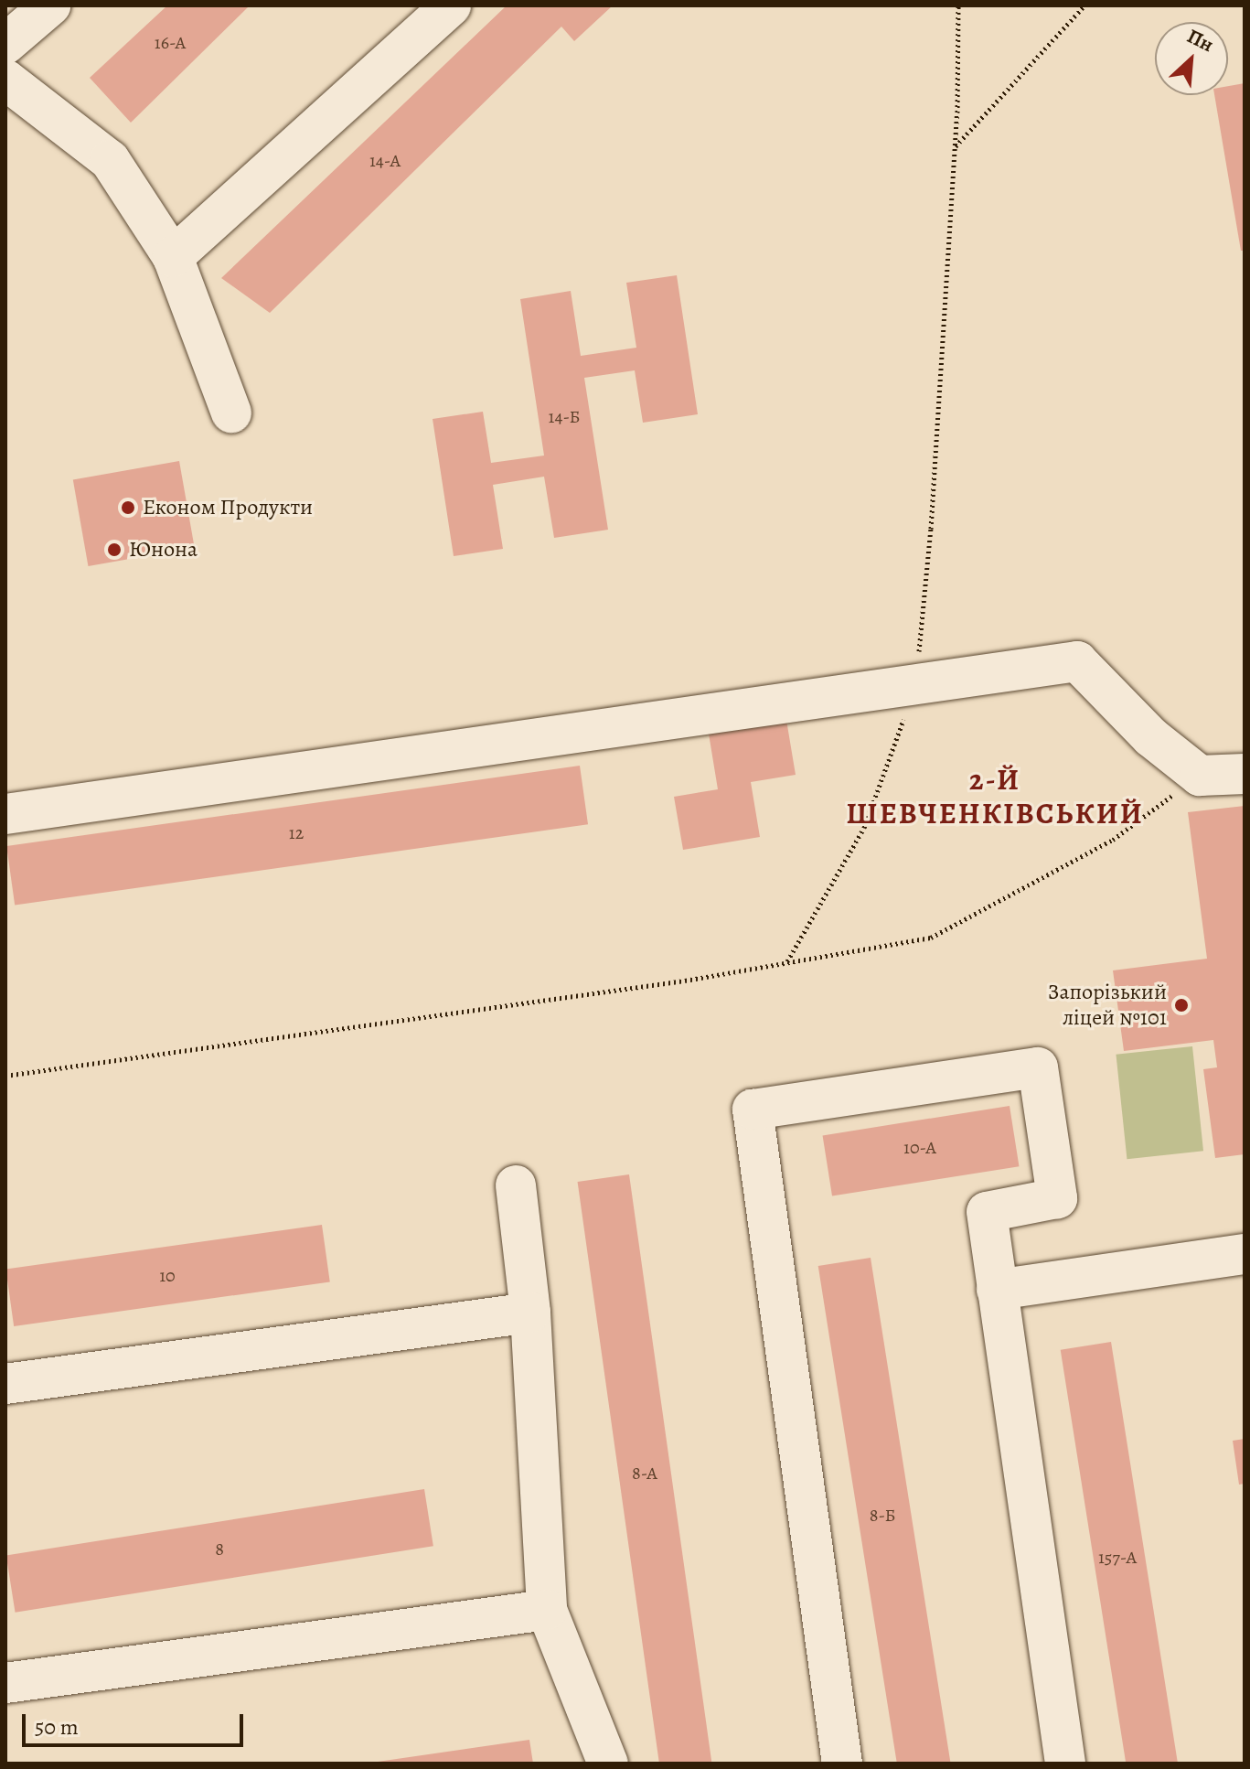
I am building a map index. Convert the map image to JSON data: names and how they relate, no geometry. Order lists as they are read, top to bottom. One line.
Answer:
{"districts":["2-Й ШЕВЧЕНКІВСЬКИЙ"],"places":["Економ Продукти","Юнона","Запорізький ліцей №101"],"house_numbers":["16-А","14-А","14-Б","12","10-А","10","8-А","8-Б","8","157-А"],"scale_bar":"50 m","north":"top right"}
